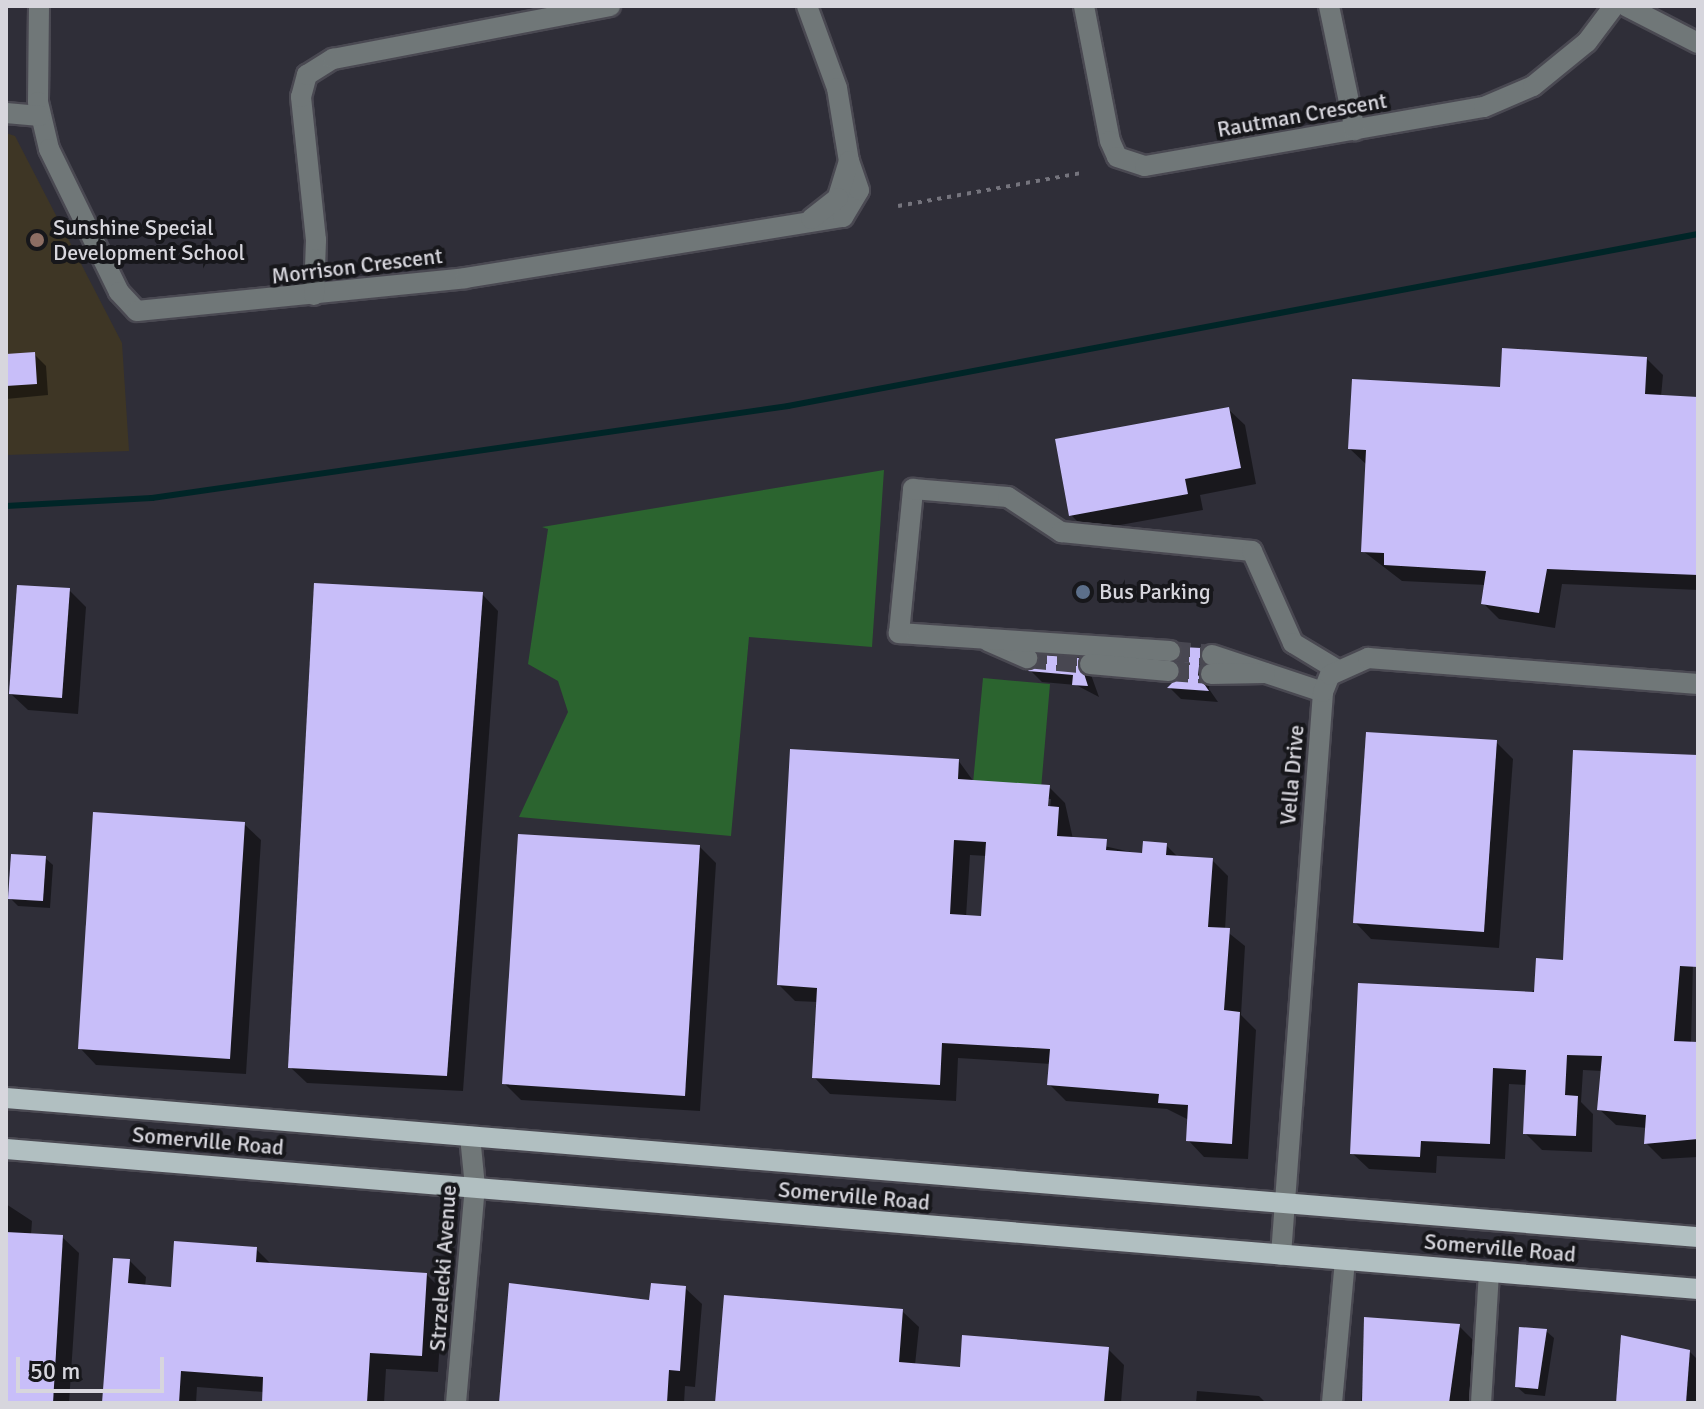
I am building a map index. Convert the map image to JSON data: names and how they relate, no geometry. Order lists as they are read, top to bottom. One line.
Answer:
{"streets":{"main road":["Somerville Road"],"street":["Rautman Crescent","Morrison Crescent","Vella Drive","Strzelecki Avenue"]},"crossings":[["Vella Drive","Somerville Road"],["Somerville Road","Strzelecki Avenue"]],"places":["Sunshine Special Development School","Bus Parking"],"scale_bar":"50 m"}
